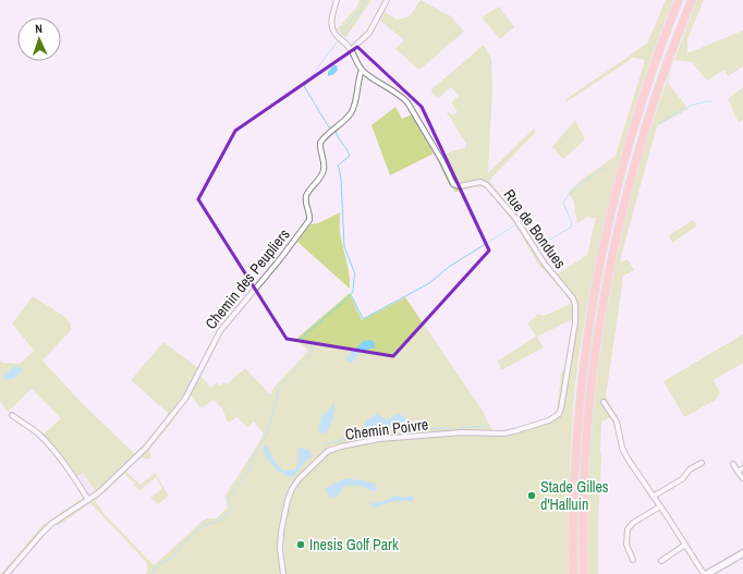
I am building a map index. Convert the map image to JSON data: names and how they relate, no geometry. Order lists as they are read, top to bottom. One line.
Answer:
{"streets":{"street":["Rue de Bondues","Chemin des Peupliers","Chemin Poivre"]},"crossings":[["Rue de Bondues","Chemin des Peupliers"],["Rue de Bondues","Chemin Poivre"]],"places":["Stade Gilles d'Halluin","Inesis Golf Park"],"north":"top"}
